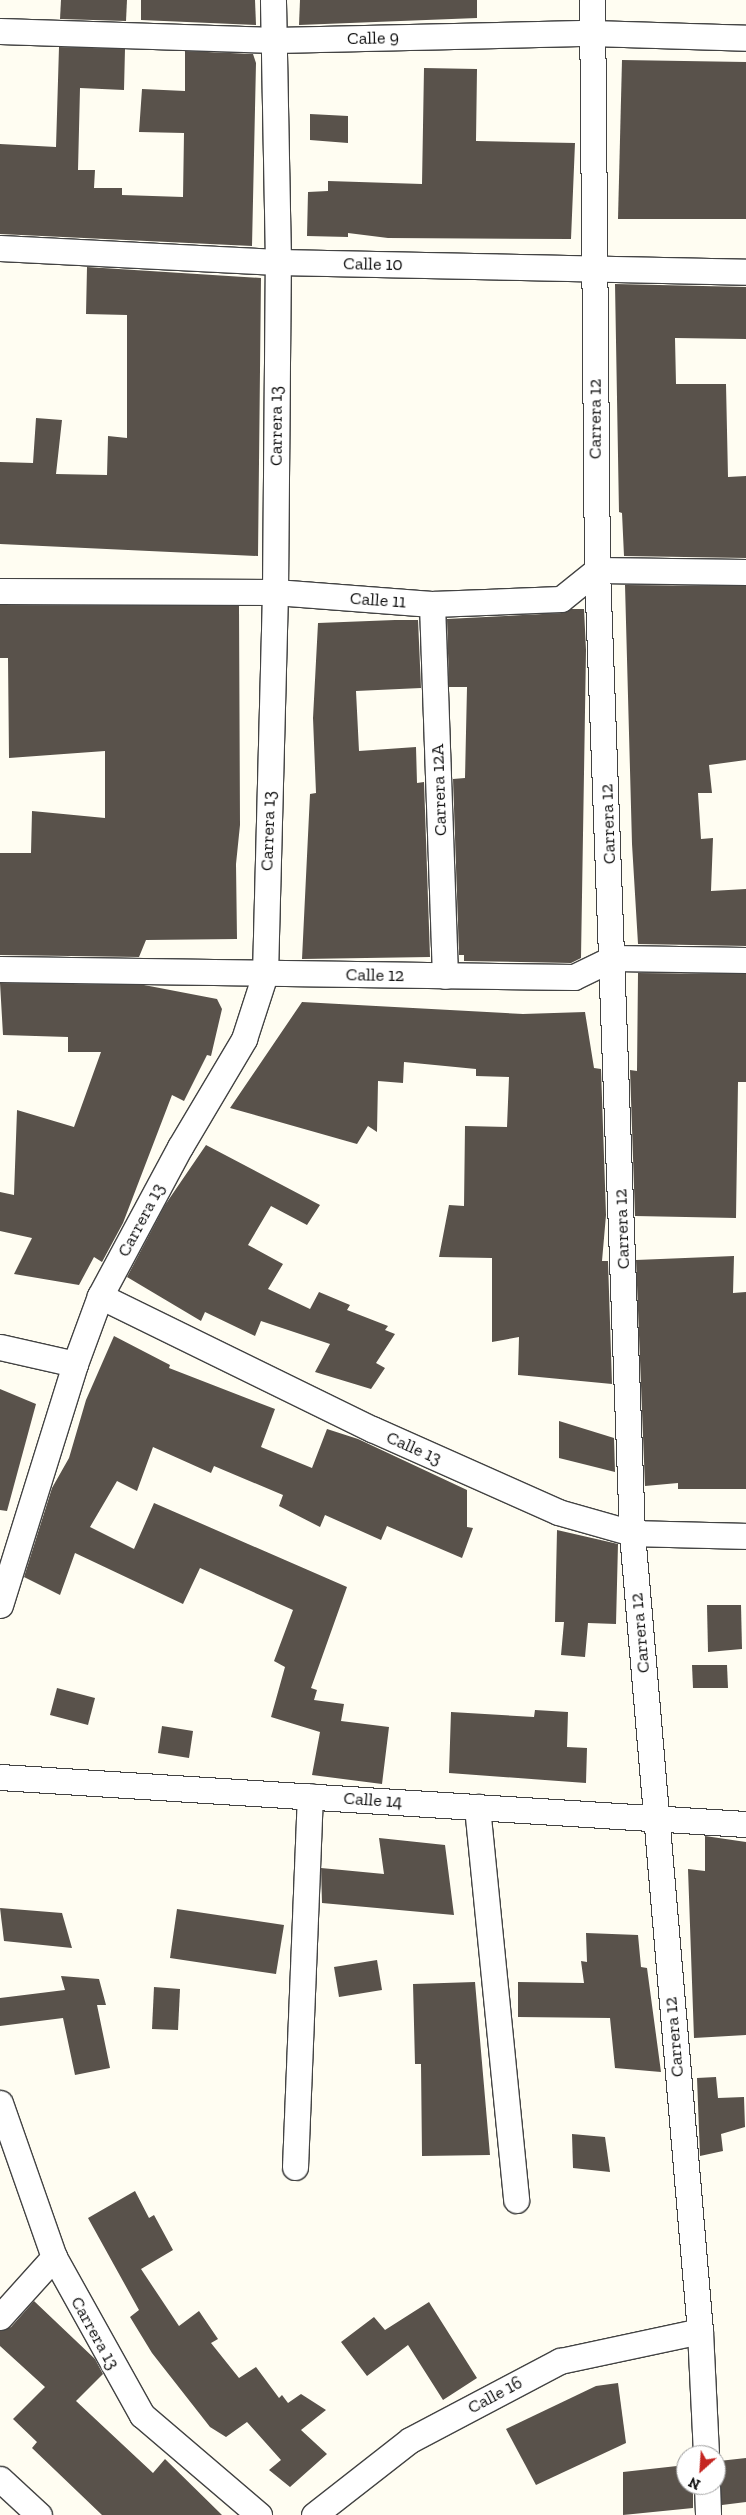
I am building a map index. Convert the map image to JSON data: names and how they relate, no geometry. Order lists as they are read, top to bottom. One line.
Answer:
{"streets":{"street":["Calle 9","Calle 10","Carrera 12","Carrera 13","Calle 11","Carrera 12A","Calle 12","Calle 13","Calle 14","Calle 16"]},"crossings":[["Calle 9","Carrera 12"],["Calle 9","Carrera 13"],["Calle 10","Carrera 12"],["Calle 10","Carrera 13"],["Carrera 12","Calle 11"],["Carrera 12","Calle 12"],["Carrera 12","Calle 13"],["Carrera 12","Calle 14"],["Carrera 12","Calle 16"],["Carrera 13","Calle 11"],["Carrera 13","Calle 12"],["Carrera 13","Calle 13"],["Calle 11","Carrera 12A"],["Carrera 12A","Calle 12"]],"north":"bottom left"}
